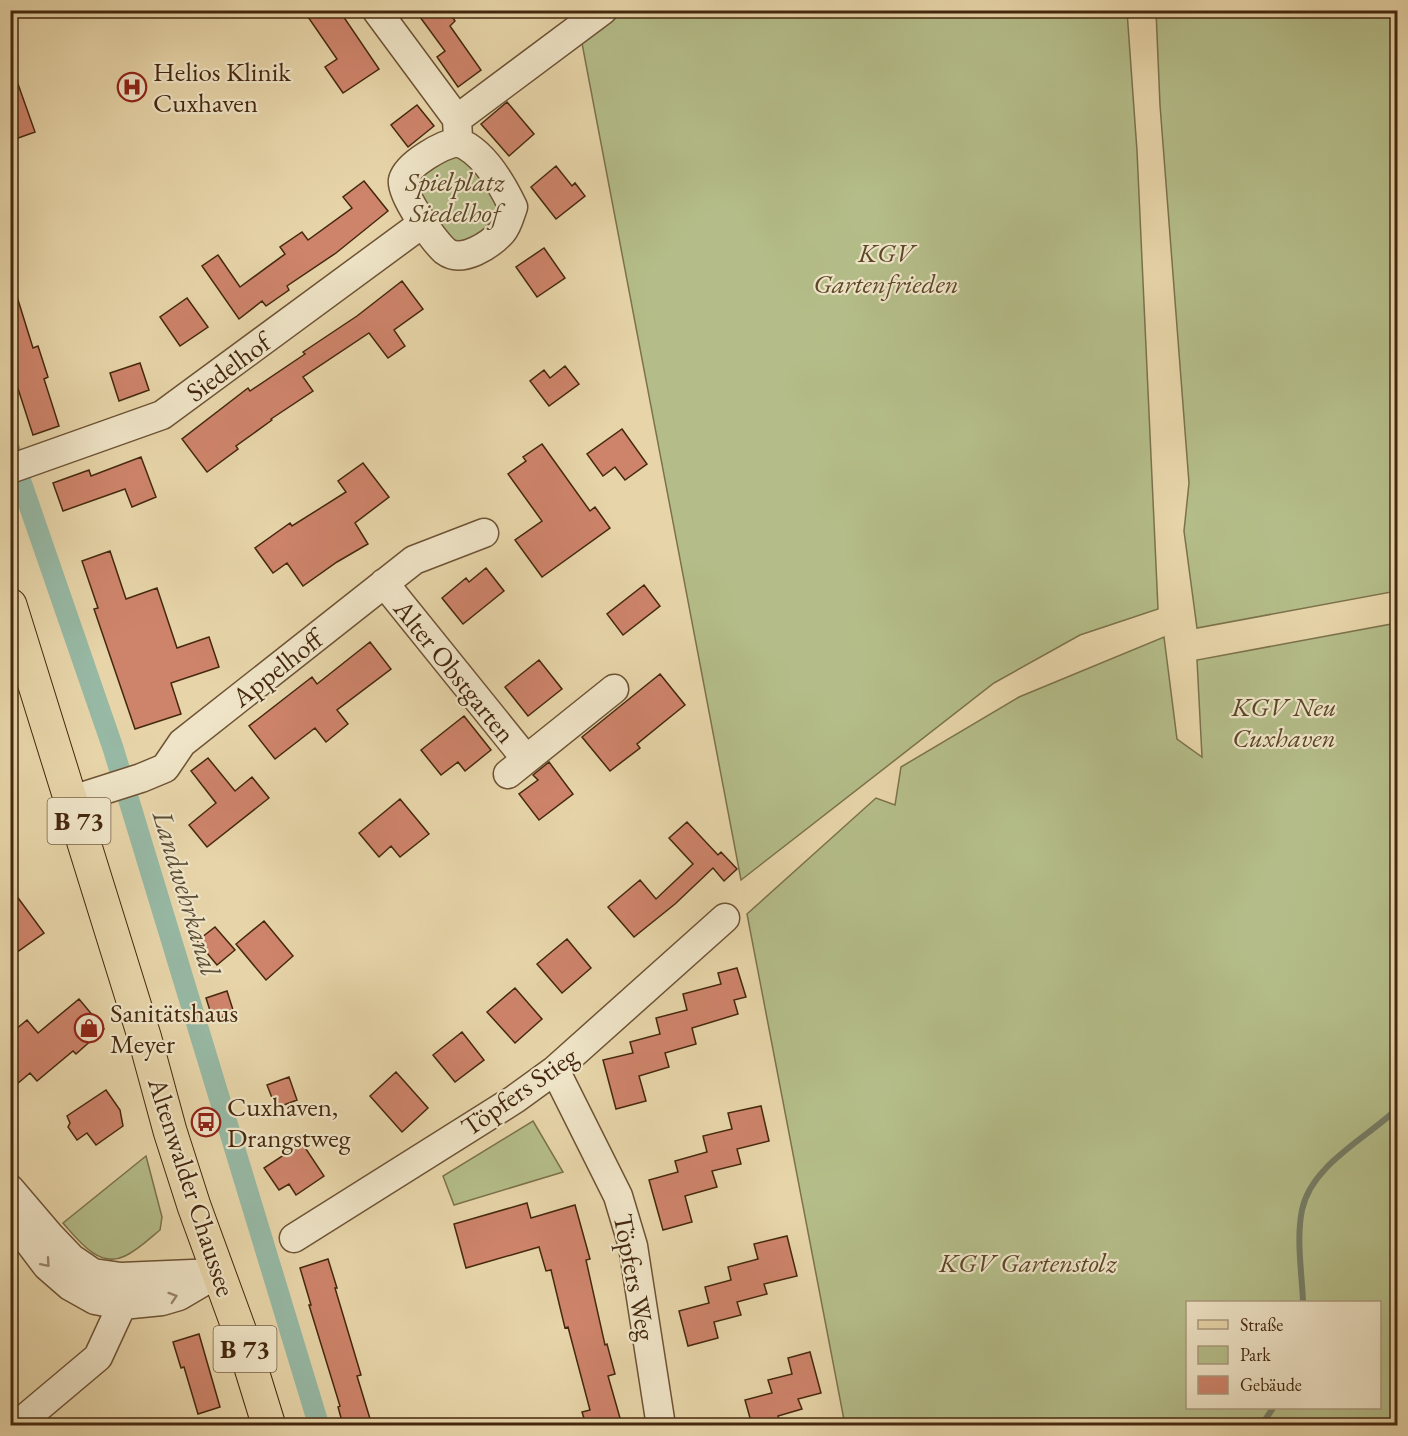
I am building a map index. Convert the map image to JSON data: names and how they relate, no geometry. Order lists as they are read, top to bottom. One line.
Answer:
{"streets":{"main road":["B 73","Altenwalder Chaussee"],"street":["Siedelhof","Appelhoff","Alter Obstgarten","Töpfers Stieg","Töpfers Weg"]},"crossings":[["Appelhoff","Alter Obstgarten"],["Appelhoff","Altenwalder Chaussee"],["Töpfers Stieg","Töpfers Weg"]],"water":["Landwehrkanal"],"parks":["Spielplatz Siedelhof","KGV Gartenfrieden","KGV Neu Cuxhaven","KGV Gartenstolz"],"places":{"hospital":["Helios Klinik Cuxhaven"],"shop":["Sanitätshaus Meyer"],"bus stop":["Cuxhaven, Drangstweg"]},"legend":["Straße","Park","Gebäude"]}
